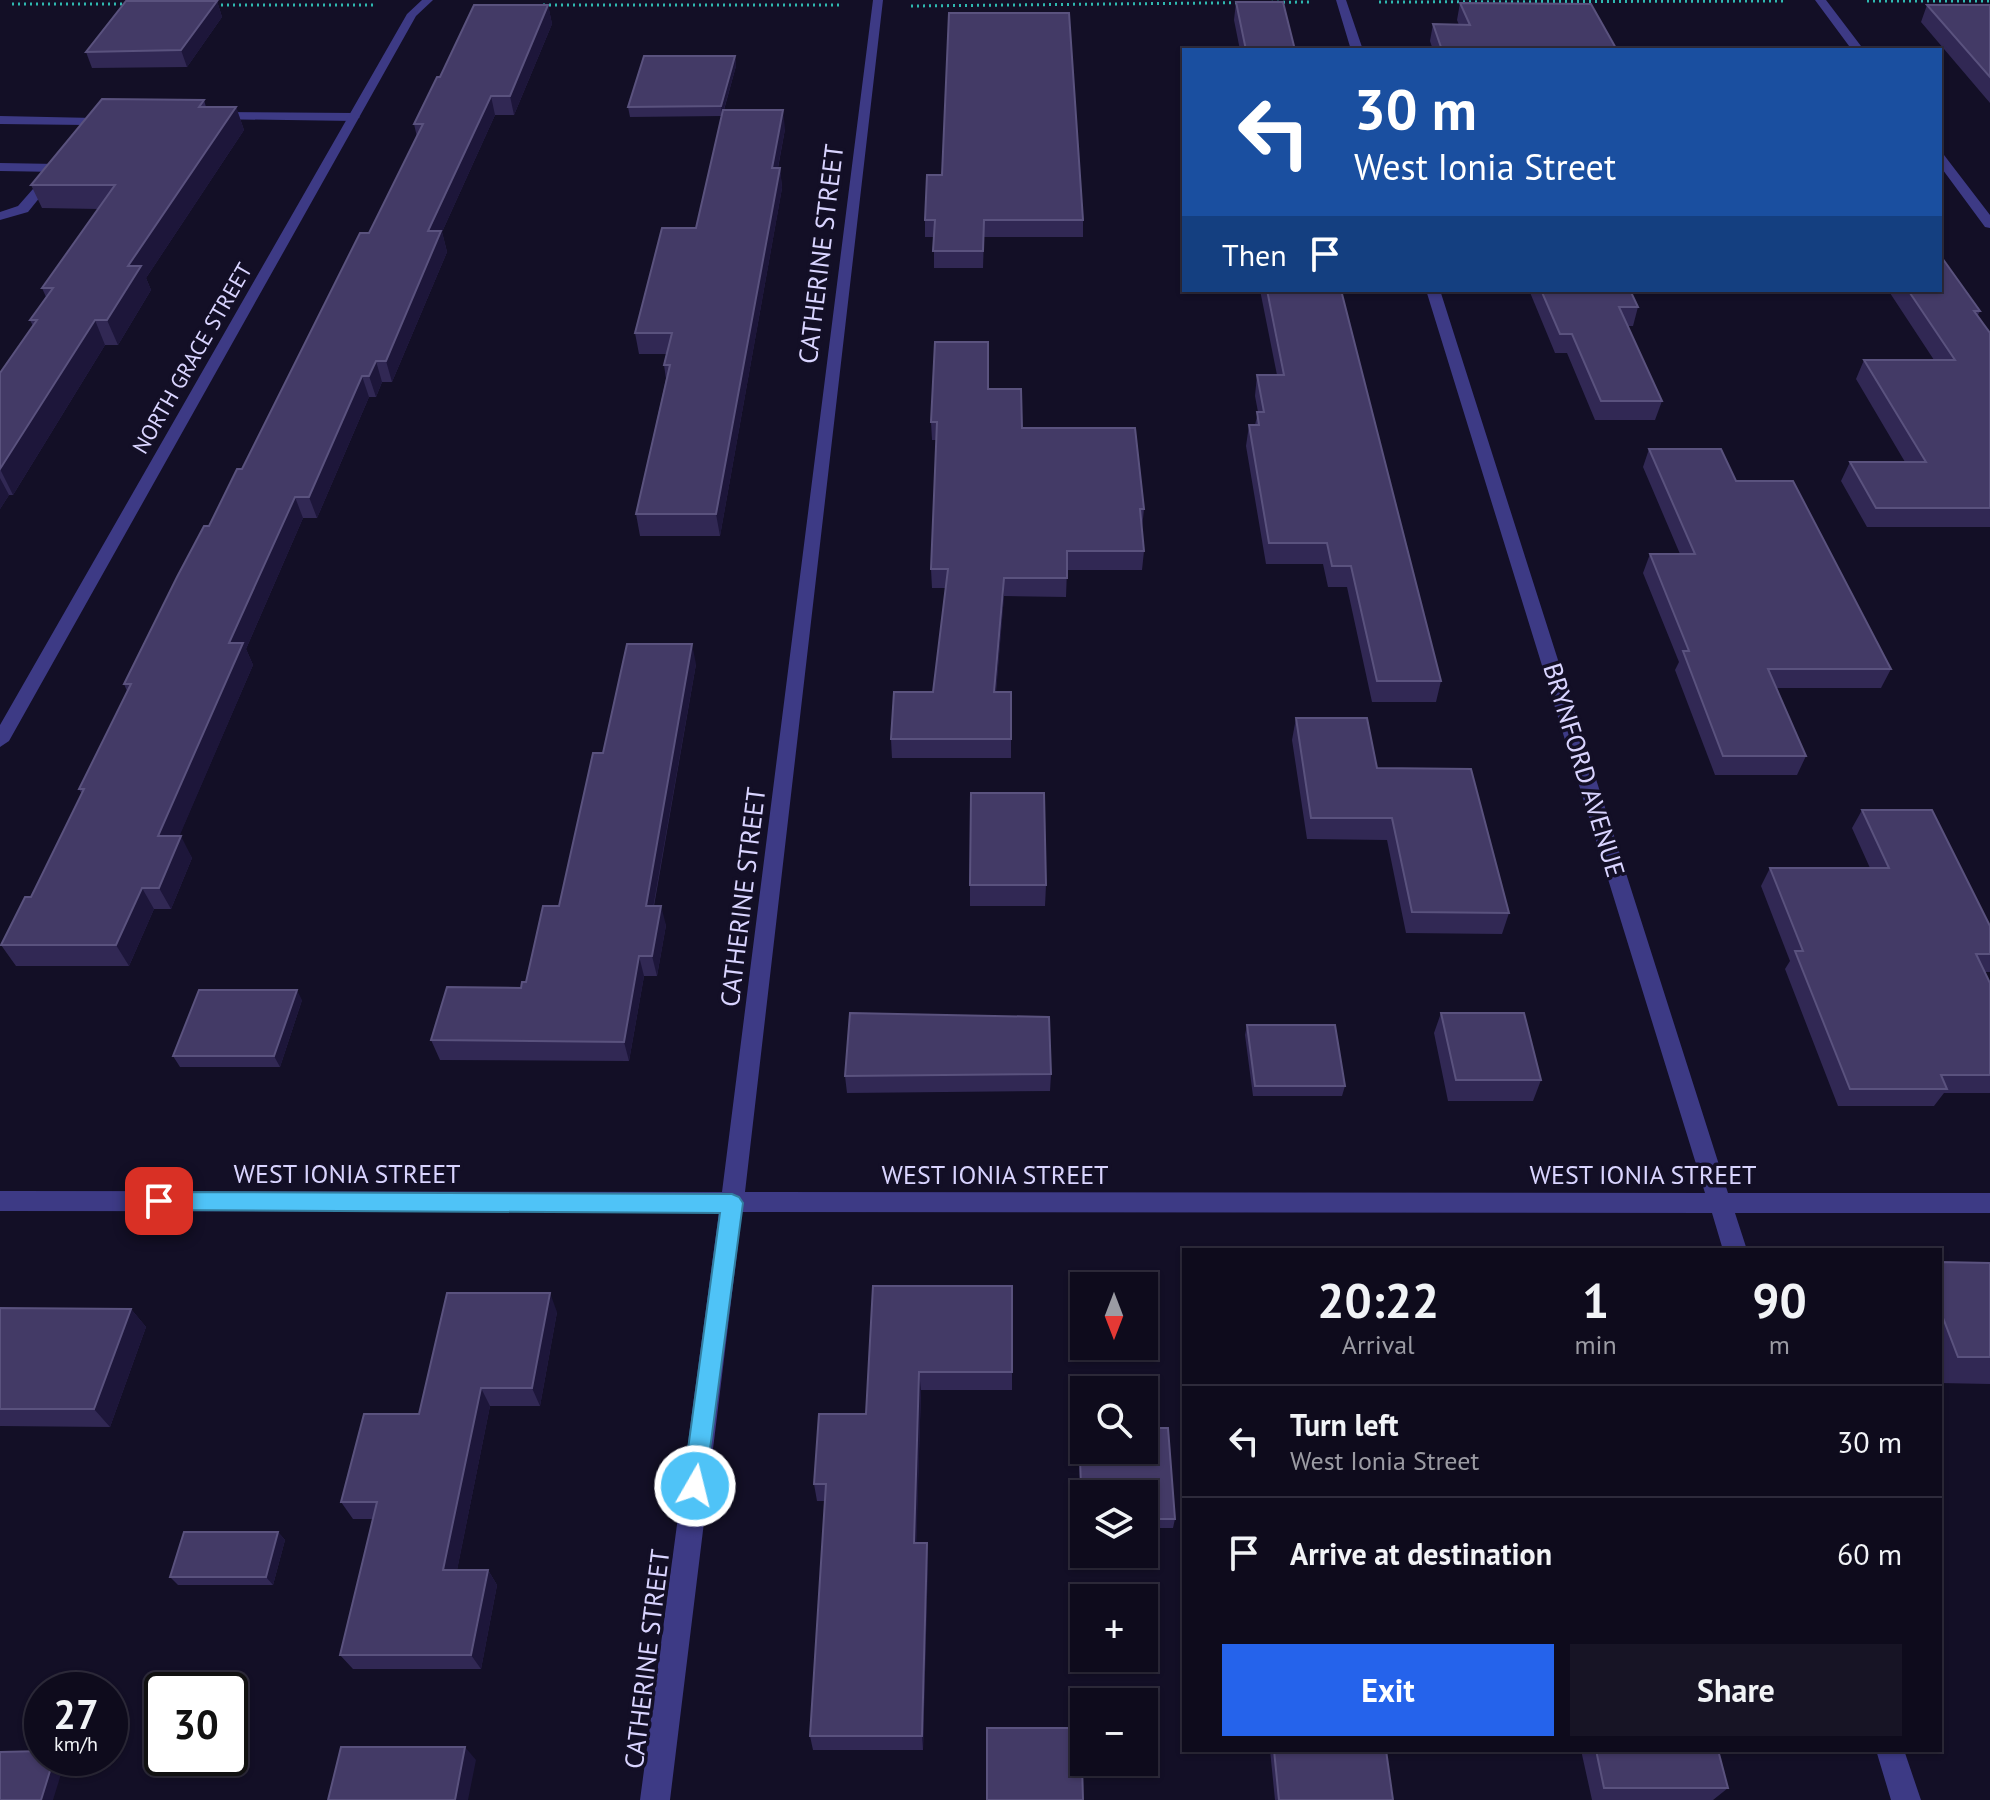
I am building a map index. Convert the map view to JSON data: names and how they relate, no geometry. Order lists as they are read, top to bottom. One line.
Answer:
{"streets":{"street":["CATHERINE STREET","NORTH GRACE STREET","BRYNFORD AVENUE","WEST IONIA STREET"]},"crossings":[["CATHERINE STREET","WEST IONIA STREET"],["BRYNFORD AVENUE","WEST IONIA STREET"]],"north":"bottom","page":{"turn":["30 m","West Ionia Street"],"then":"Then","eta":["20:22","Arrival","1","min","90","m"],"map_buttons":["+","−"],"list":[{"name":"Turn left","note":"West Ionia Street","value":"30 m"},{"name":"Arrive at destination","value":"60 m"}],"buttons":["Exit","Share"],"speed":"27 km/h","limit":"30"}}
